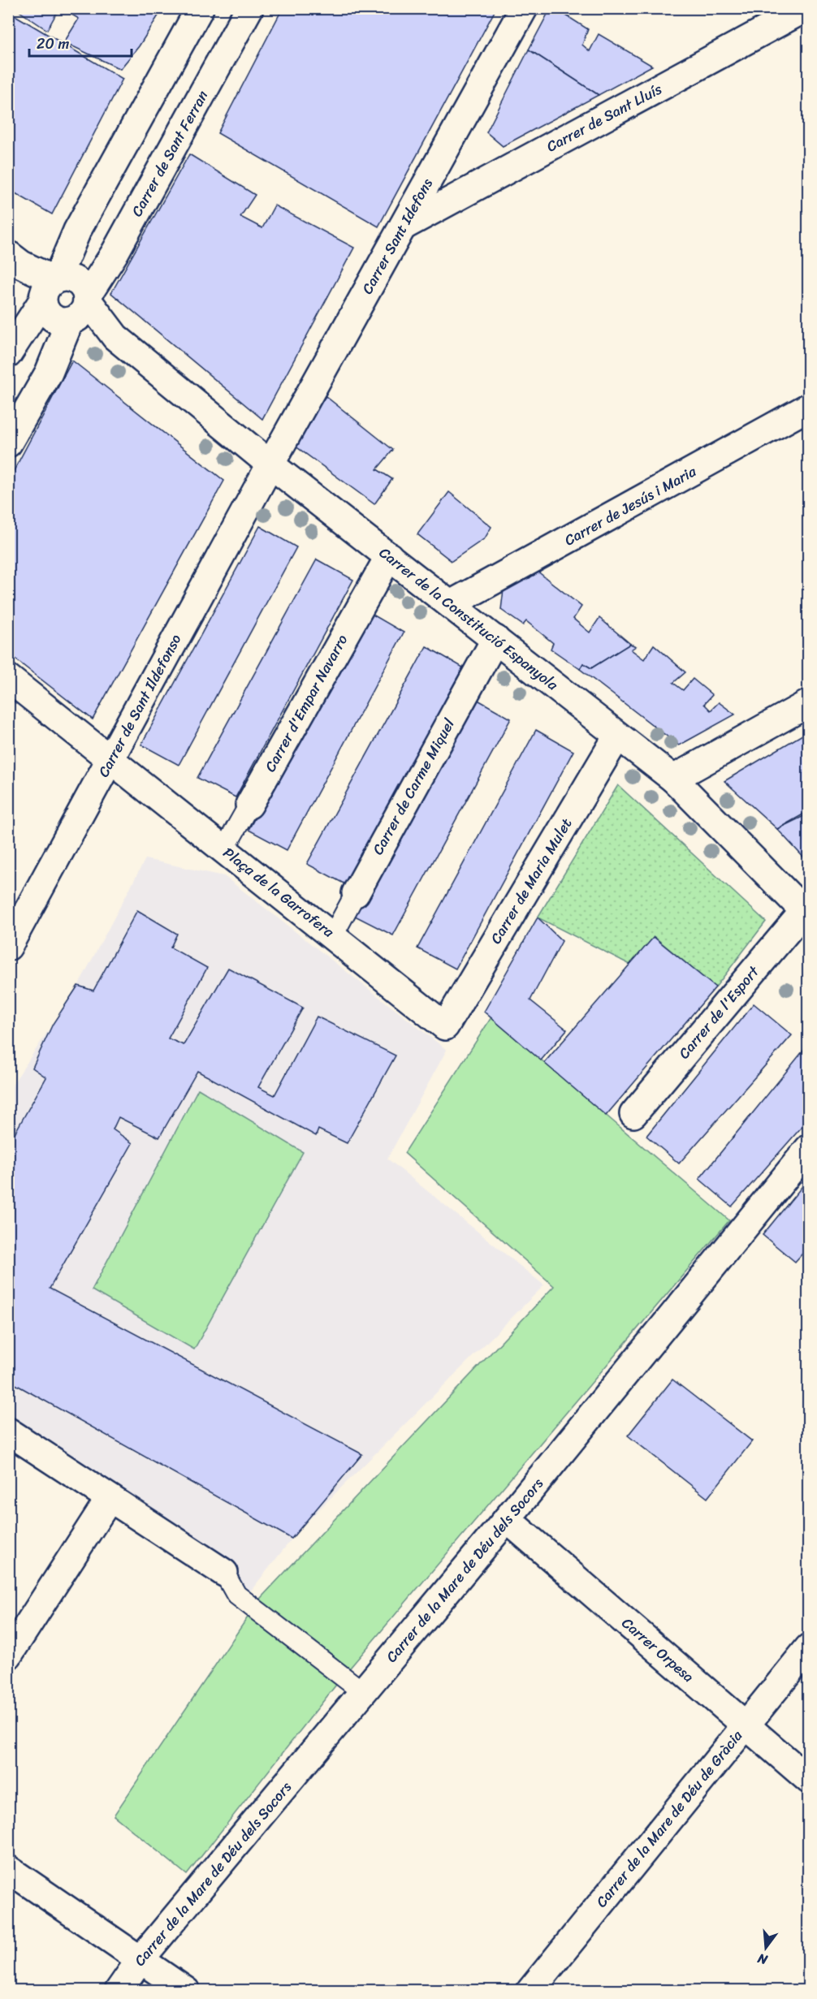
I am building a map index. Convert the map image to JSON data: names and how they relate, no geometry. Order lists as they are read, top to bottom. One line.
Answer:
{"streets":{"street":["Carrer de Sant Lluís","Carrer de Sant Ferran","Carrer Sant Idefons","Carrer de Jesús i Maria","Carrer de la Constitució Espanyola","Carrer d'Empar Navarro","Carrer de Sant Ildefonso","Carrer de Carme Miquel","Carrer de Maria Mulet","Plaça de la Garrofera","Carrer de l'Esport","Carrer de la Mare de Déu dels Socors","Carrer Orpesa","Carrer de la Mare de Déu de Gràcia"]},"crossings":[["Carrer de Sant Lluís","Carrer Sant Idefons"],["Carrer de Sant Ferran","Carrer de la Constitució Espanyola"],["Carrer Sant Idefons","Carrer de la Constitució Espanyola"],["Carrer Sant Idefons","Carrer de Sant Ildefonso"],["Carrer de Jesús i Maria","Carrer de la Constitució Espanyola"],["Carrer de la Constitució Espanyola","Carrer d'Empar Navarro"],["Carrer de la Constitució Espanyola","Carrer de Sant Ildefonso"],["Carrer de la Constitució Espanyola","Carrer de Carme Miquel"],["Carrer de la Constitució Espanyola","Carrer de Maria Mulet"],["Carrer de la Constitució Espanyola","Carrer de l'Esport"],["Carrer d'Empar Navarro","Plaça de la Garrofera"],["Carrer de Sant Ildefonso","Plaça de la Garrofera"],["Carrer de Carme Miquel","Plaça de la Garrofera"],["Carrer de Maria Mulet","Plaça de la Garrofera"],["Carrer de la Mare de Déu dels Socors","Carrer Orpesa"],["Carrer Orpesa","Carrer de la Mare de Déu de Gràcia"]],"scale_bar":"20 m","north":"bottom"}
